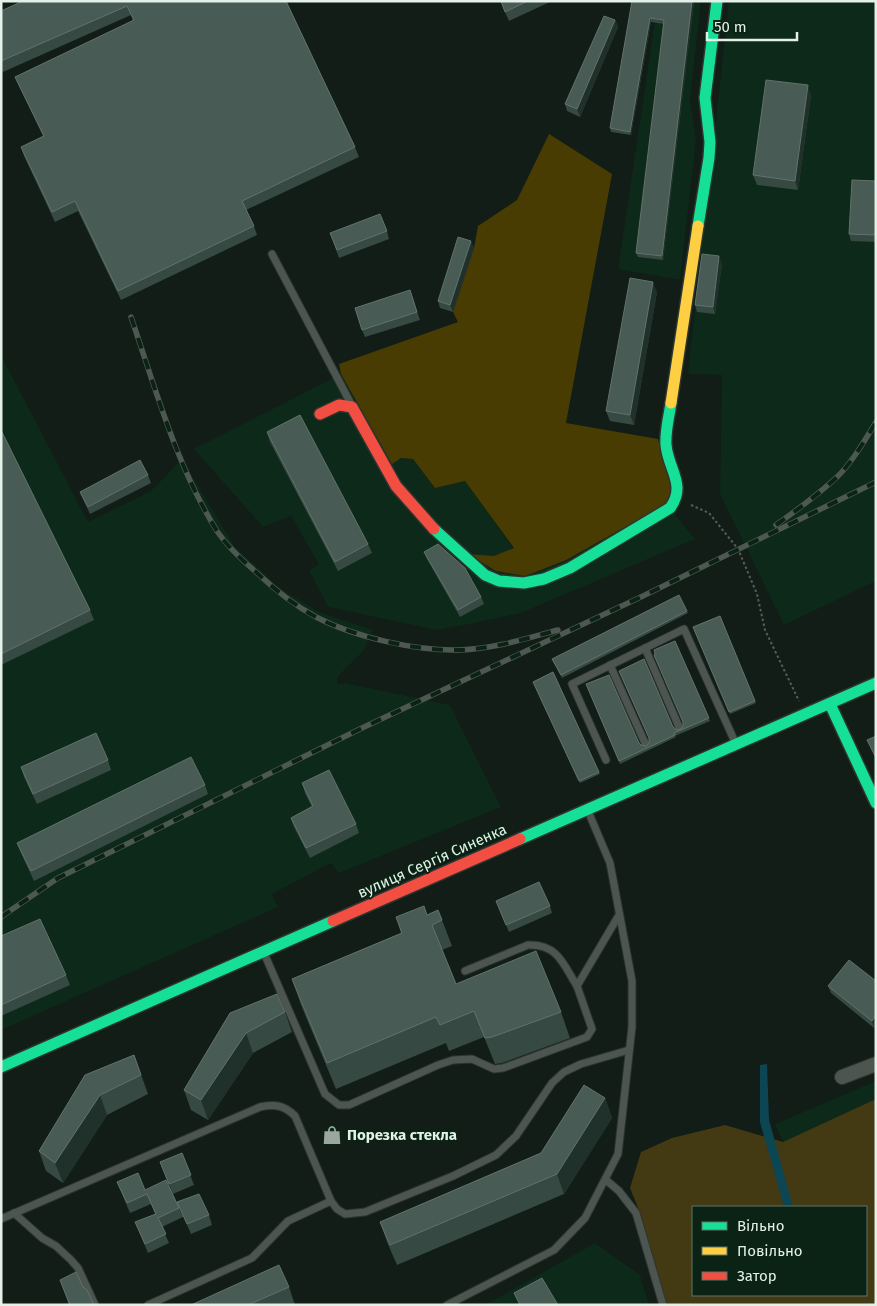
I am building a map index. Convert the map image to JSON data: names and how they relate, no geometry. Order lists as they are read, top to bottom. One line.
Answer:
{"streets":{"street":["вулиця Сергія Синенка"]},"places":{"shop":["Порезка стекла"]},"legend":["Вільно","Повільно","Затор"],"scale_bar":"50 m"}
